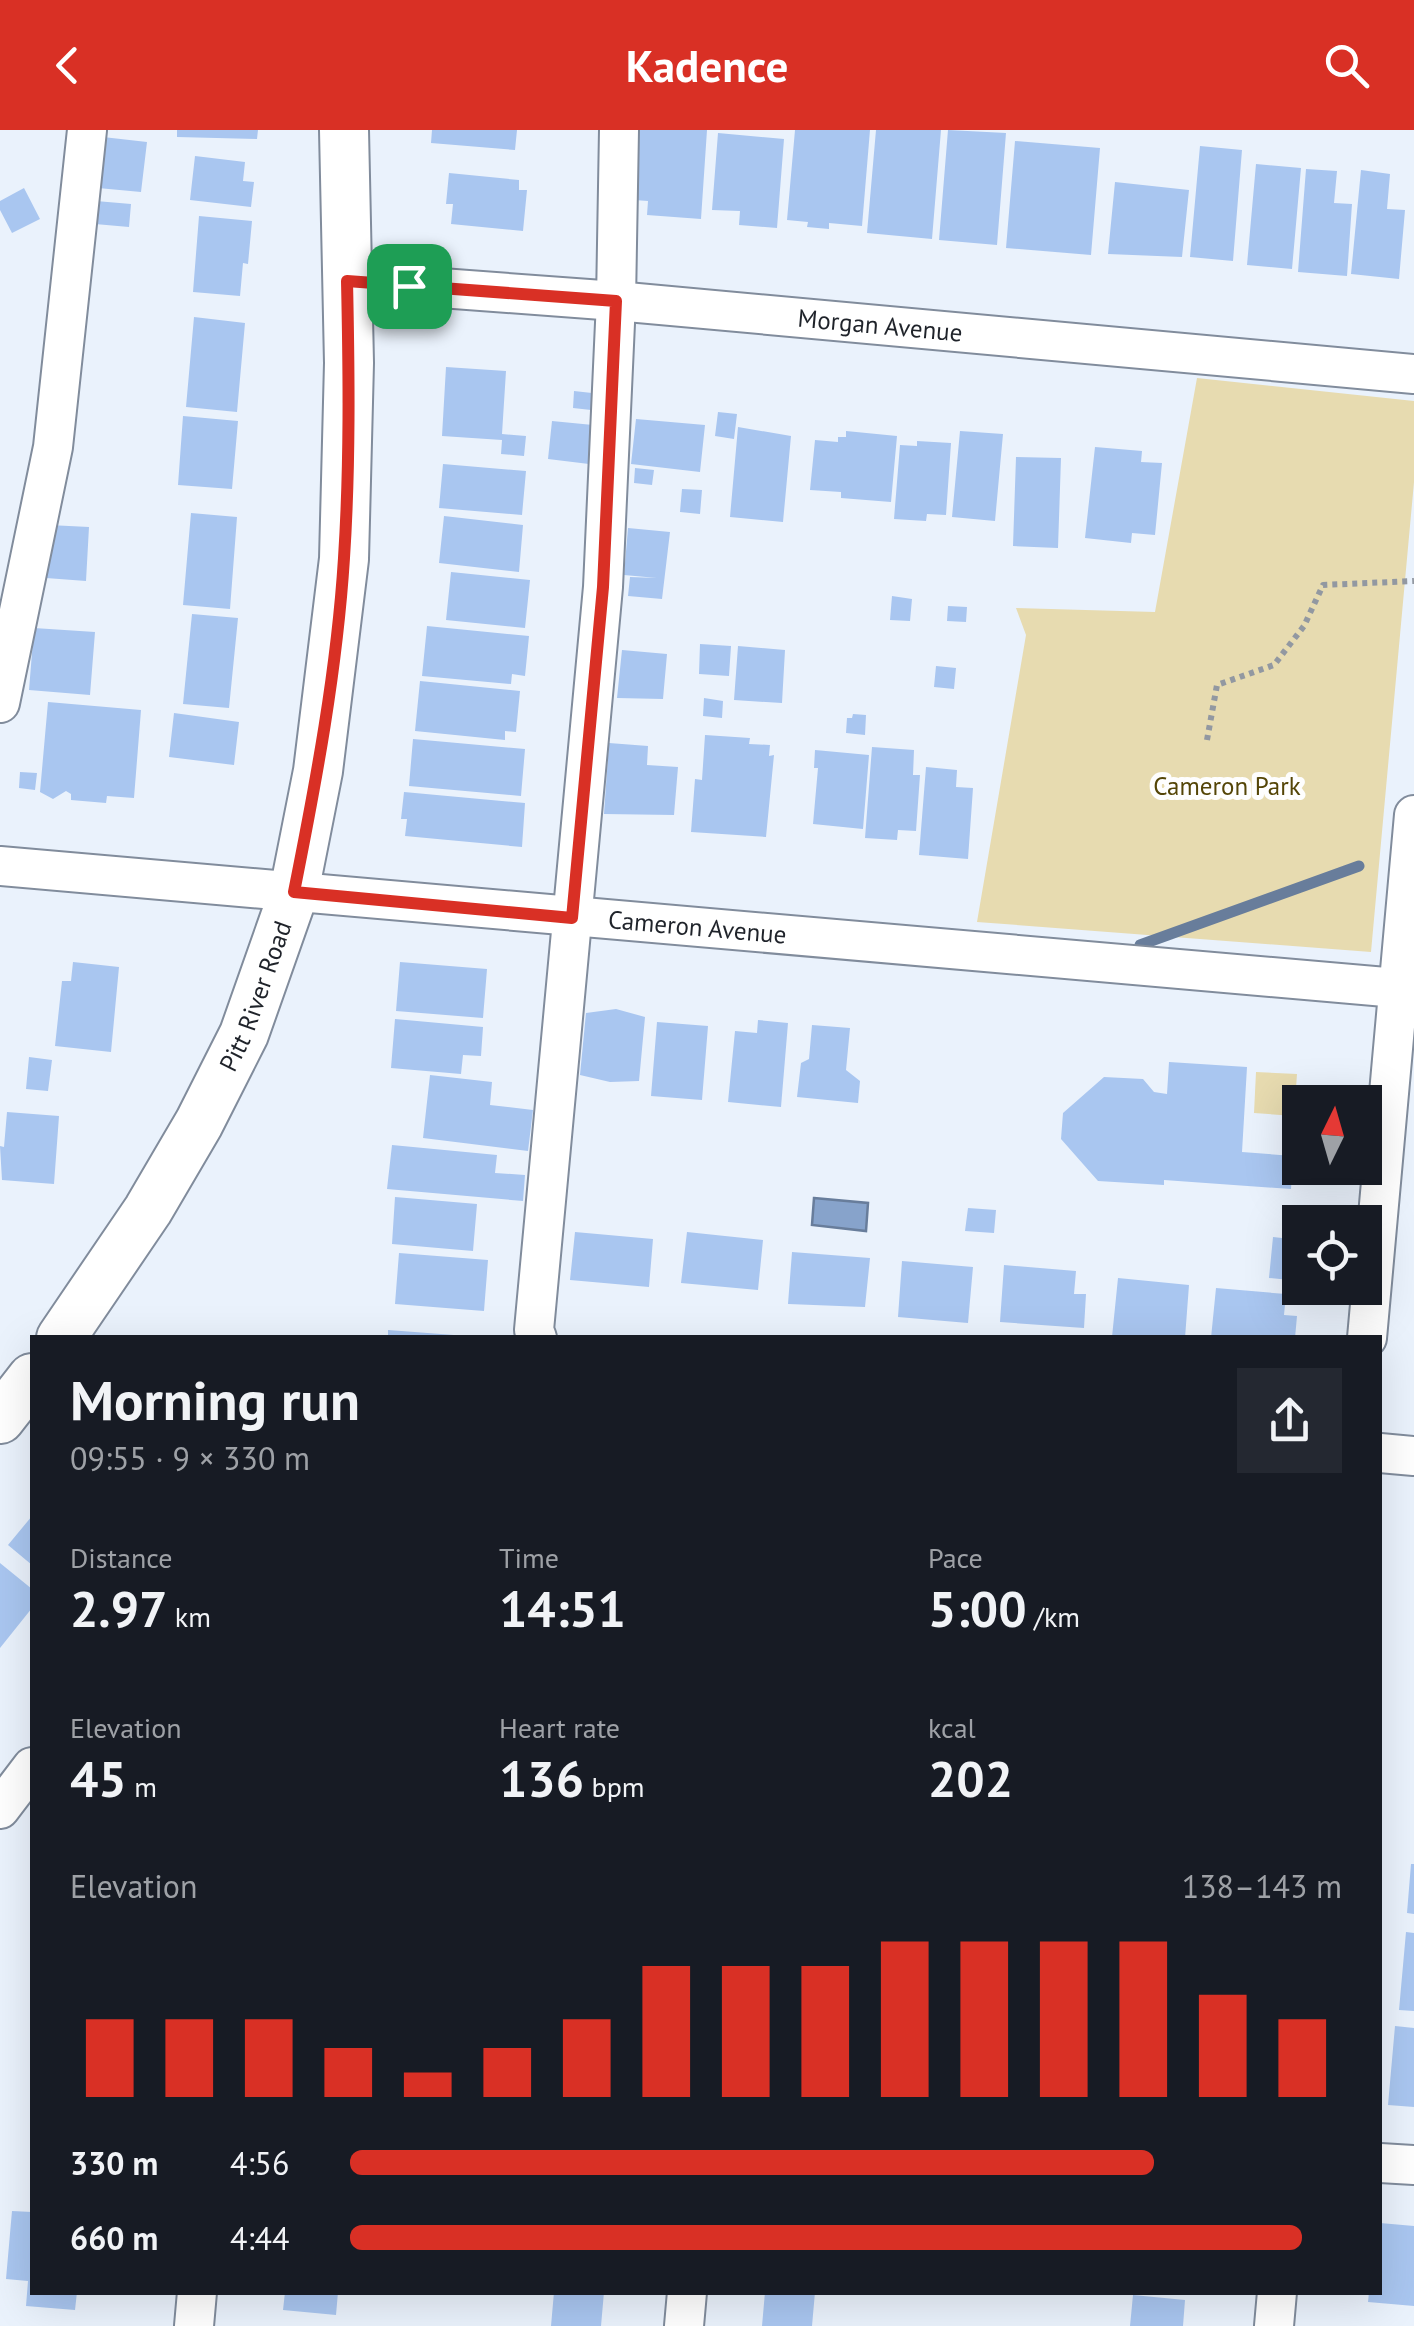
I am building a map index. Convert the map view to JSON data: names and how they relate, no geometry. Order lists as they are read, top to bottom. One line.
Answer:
{"streets":{"main road":["Pitt River Road"],"street":["Morgan Avenue","Cameron Avenue"]},"crossings":[["Morgan Avenue","Pitt River Road"],["Cameron Avenue","Pitt River Road"]],"parks":["Cameron Park"],"north":"top","page":{"header":"Kadence","heading":["Morning run","09:55 · 9 × 330 m"],"stats":[["Distance","2.97 km"],["Time","14:51"],["Pace","5:00 /km"],["Elevation","45 m"],["Heart rate","136 bpm"],["kcal","202"]],"chart":["Elevation","138–143 m"],"list":[{"name":"330 m","note":"4:56"},{"name":"660 m","note":"4:44"}]}}
